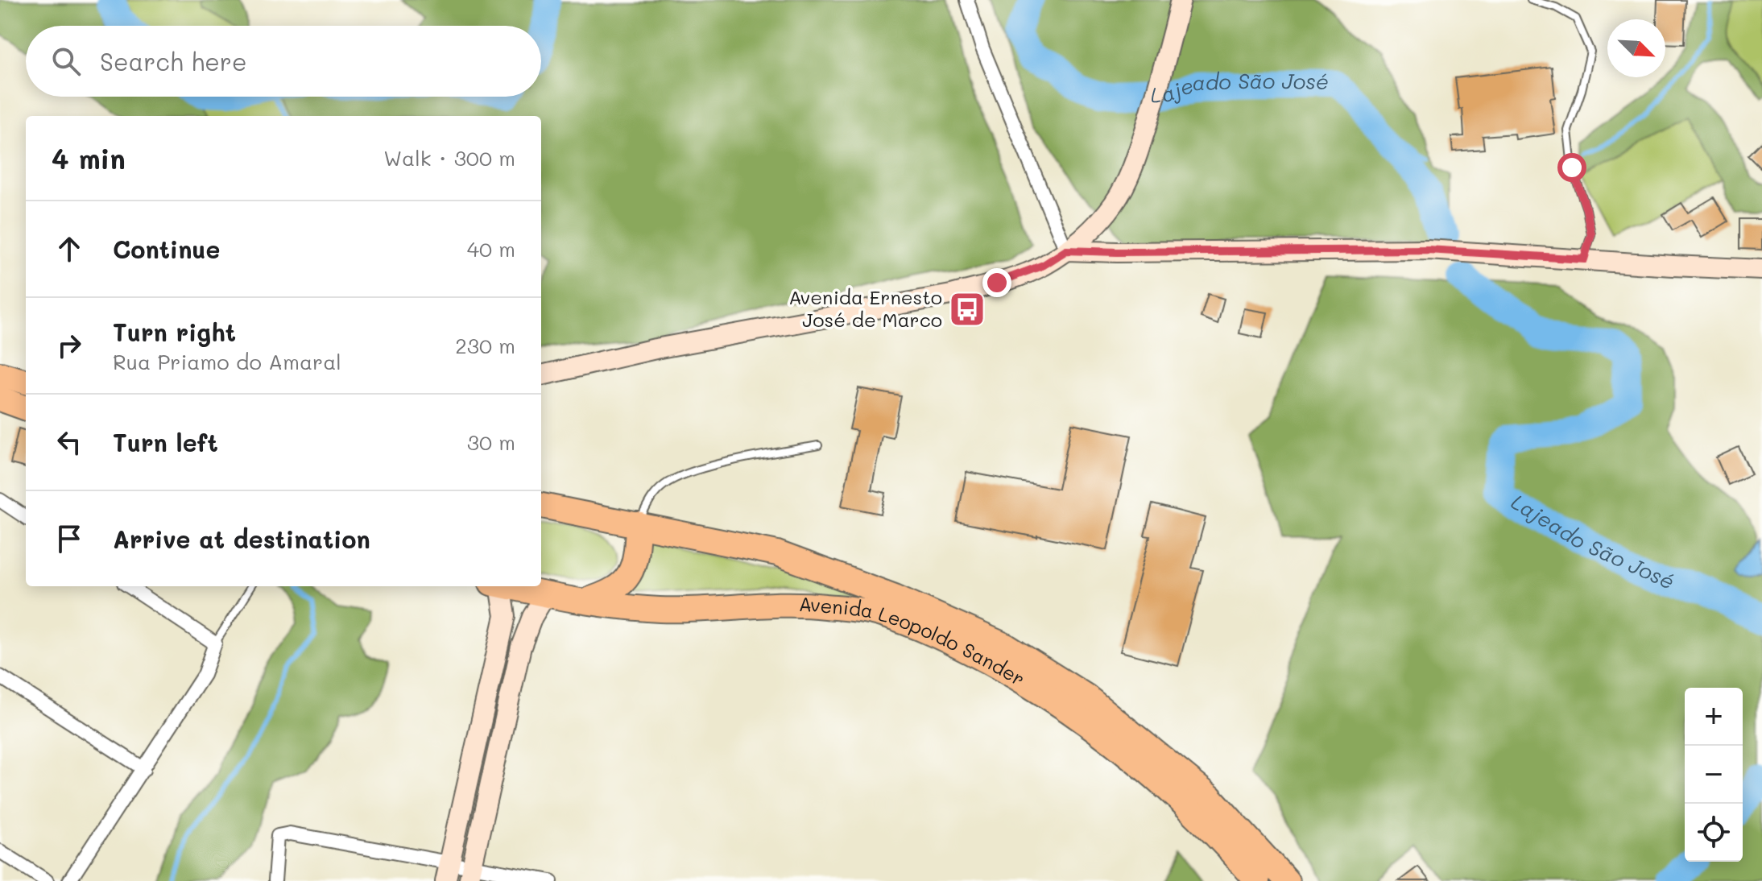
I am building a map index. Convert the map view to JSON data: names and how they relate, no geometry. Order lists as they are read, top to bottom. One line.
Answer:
{"streets":{"highway":["Avenida Leopoldo Sander"]},"water":["Lajeado São José"],"places":{"bus stop":["Avenida Ernesto José de Marco"]},"north":"bottom right","page":{"search":"Search here","heading":["4 min","Walk · 300 m"],"list":[["Continue","40 m"],["Turn right","Rua Priamo do Amaral","230 m"],["Turn left","30 m"],"Arrive at destination"],"map_buttons":["+","−"]}}
